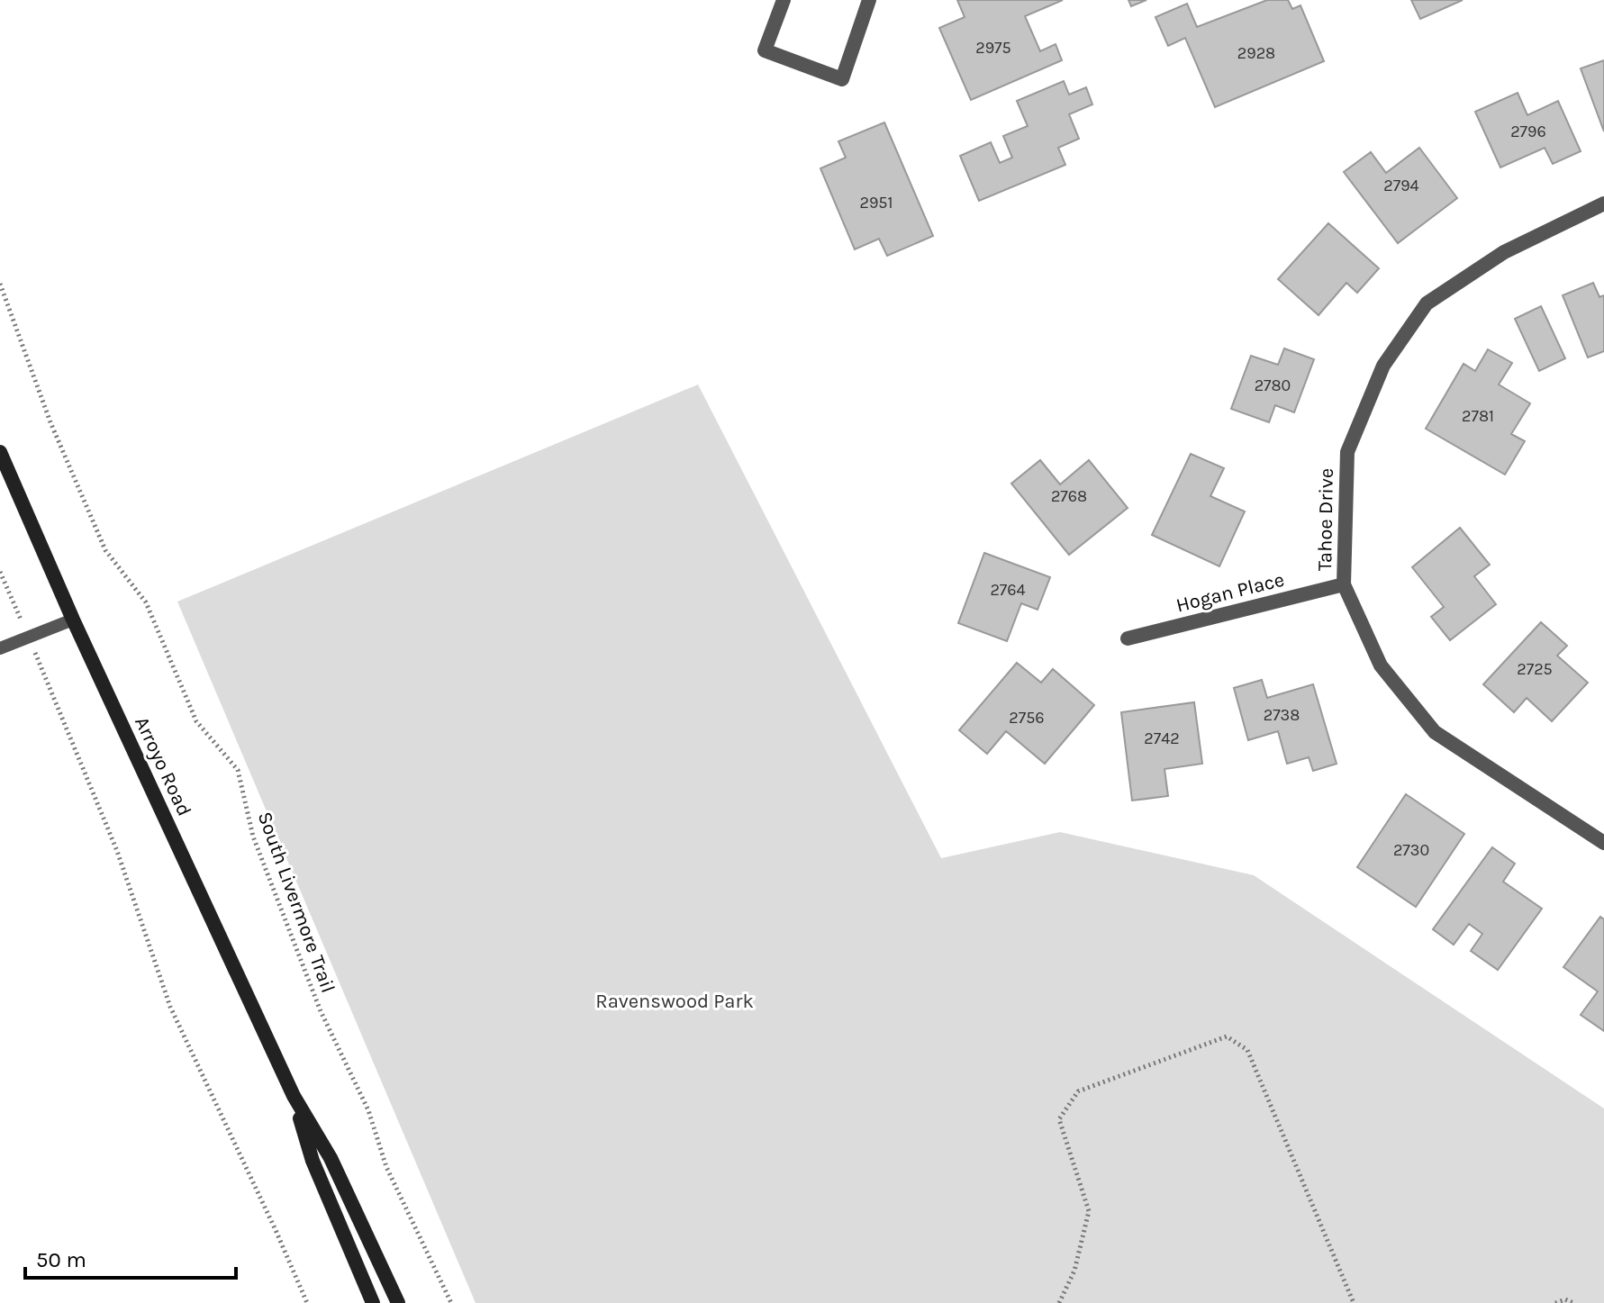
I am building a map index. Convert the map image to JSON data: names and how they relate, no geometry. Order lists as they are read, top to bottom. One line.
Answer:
{"streets":{"street":["Tahoe Drive","Hogan Place","Arroyo Road"],"path":["South Livermore Trail"]},"crossings":[["Tahoe Drive","Hogan Place"]],"parks":["Ravenswood Park"],"house_numbers":["2975","2928","2796","2794","2951","2780","2781","2768","2764","2725","2738","2756","2742","2730"],"scale_bar":"50 m"}
